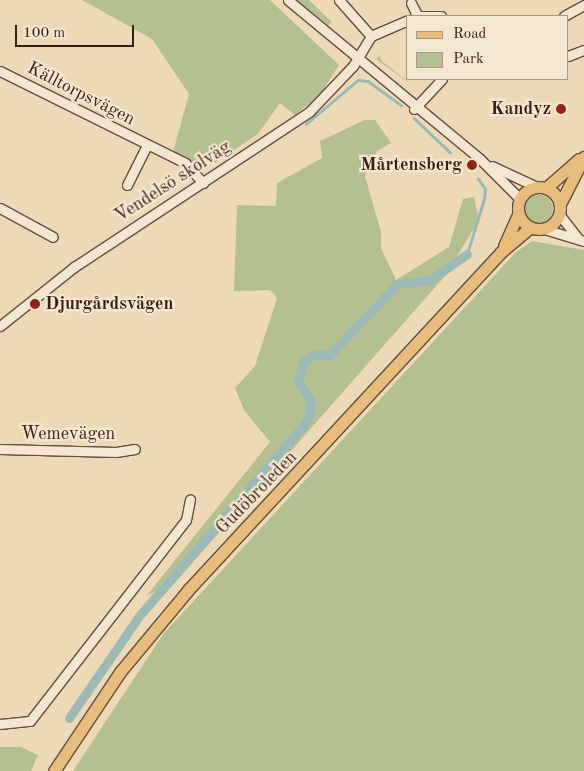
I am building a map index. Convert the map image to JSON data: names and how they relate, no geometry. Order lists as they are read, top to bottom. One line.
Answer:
{"streets":{"main road":["Gudöbroleden"],"street":["Källtorpsvägen","Vendelsö skolväg","Wemevägen"]},"crossings":[["Källtorpsvägen","Vendelsö skolväg"]],"places":["Kandyz","Mårtensberg","Djurgårdsvägen"],"legend":["Road","Park"],"scale_bar":"100 m"}
